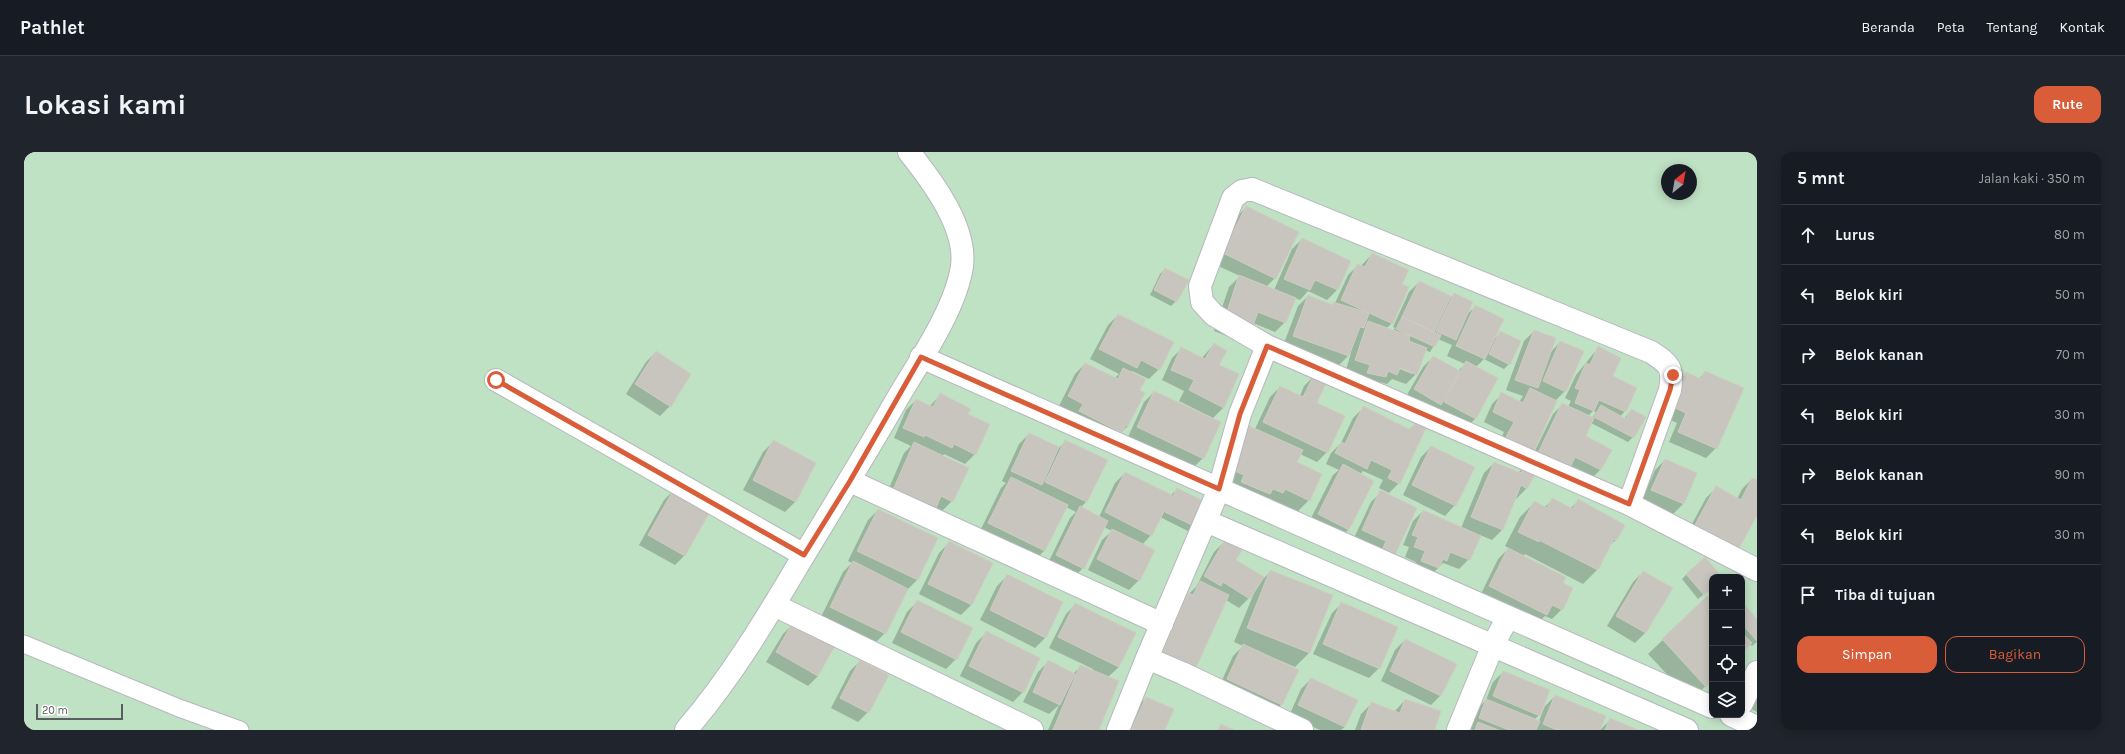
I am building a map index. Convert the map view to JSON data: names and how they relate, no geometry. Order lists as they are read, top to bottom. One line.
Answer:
{"scale_bar":"20 m","north":"top right","page":{"header":"Pathlet","nav":["Beranda","Peta","Tentang","Kontak"],"buttons":["Rute",["Simpan","Bagikan"]],"title":"Lokasi kami","heading":["5 mnt","Jalan kaki · 350 m"],"list":[["Lurus","80 m"],["Belok kiri","50 m"],["Belok kanan","70 m"],["Belok kiri","30 m"],["Belok kanan","90 m"],["Belok kiri","30 m"],"Tiba di tujuan"],"map_buttons":["+","−"],"scale":"20 m"}}
